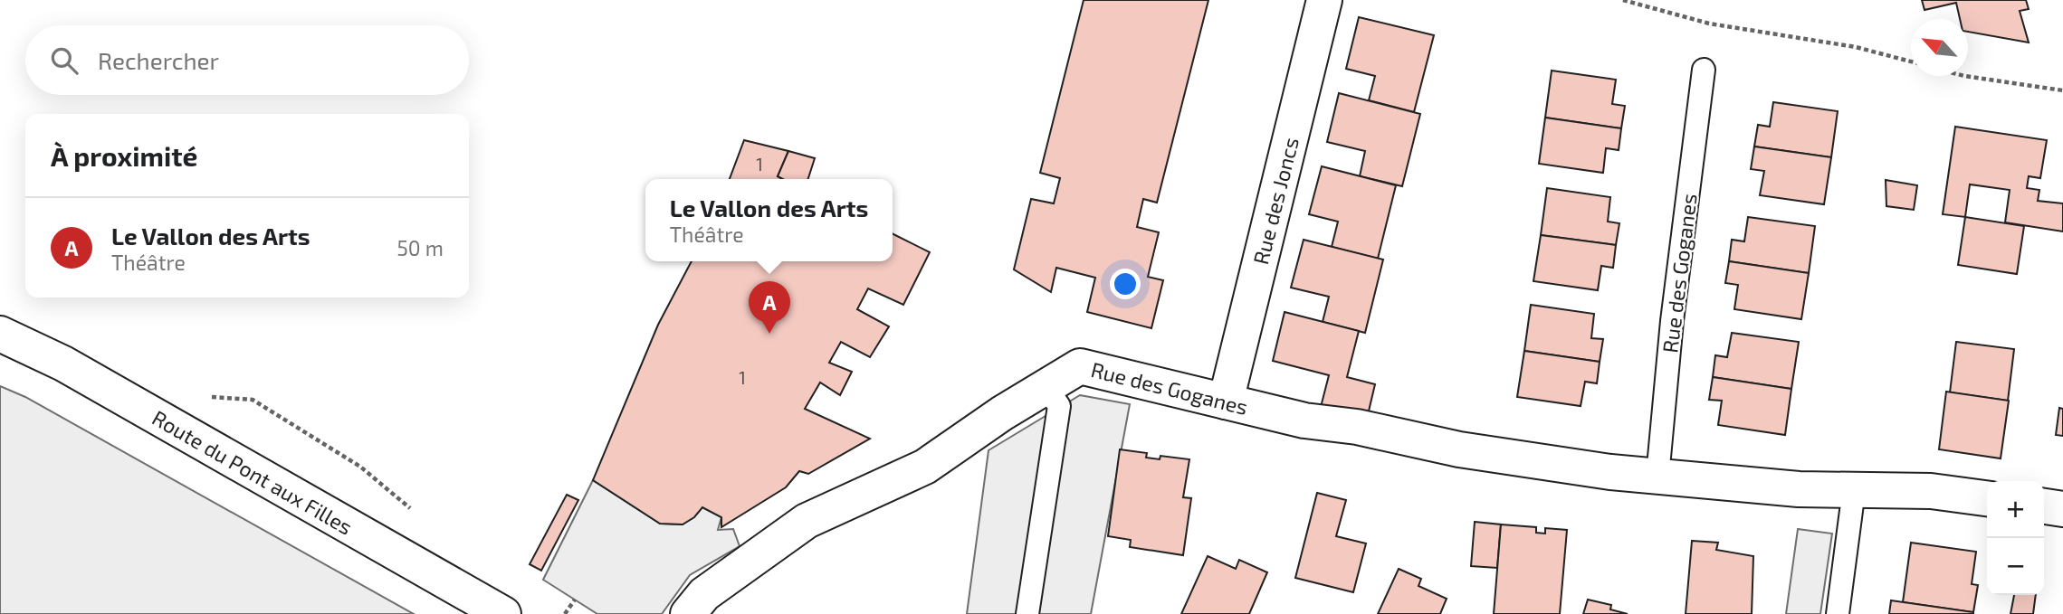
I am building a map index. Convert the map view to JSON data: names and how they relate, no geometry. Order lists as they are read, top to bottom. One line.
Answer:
{"streets":{"street":["Rue des Joncs","Rue des Goganes","Route du Pont aux Filles"]},"crossings":[["Rue des Joncs","Rue des Goganes"]],"house_numbers":["1","1"],"north":"top left","page":{"search":"Rechercher","heading":"À proximité","popup":["Le Vallon des Arts","Théâtre"],"list":[{"mark":"A","name":"Le Vallon des Arts","note":"Théâtre","value":"50 m"}],"pins":"A","map_buttons":["+","−"]}}
